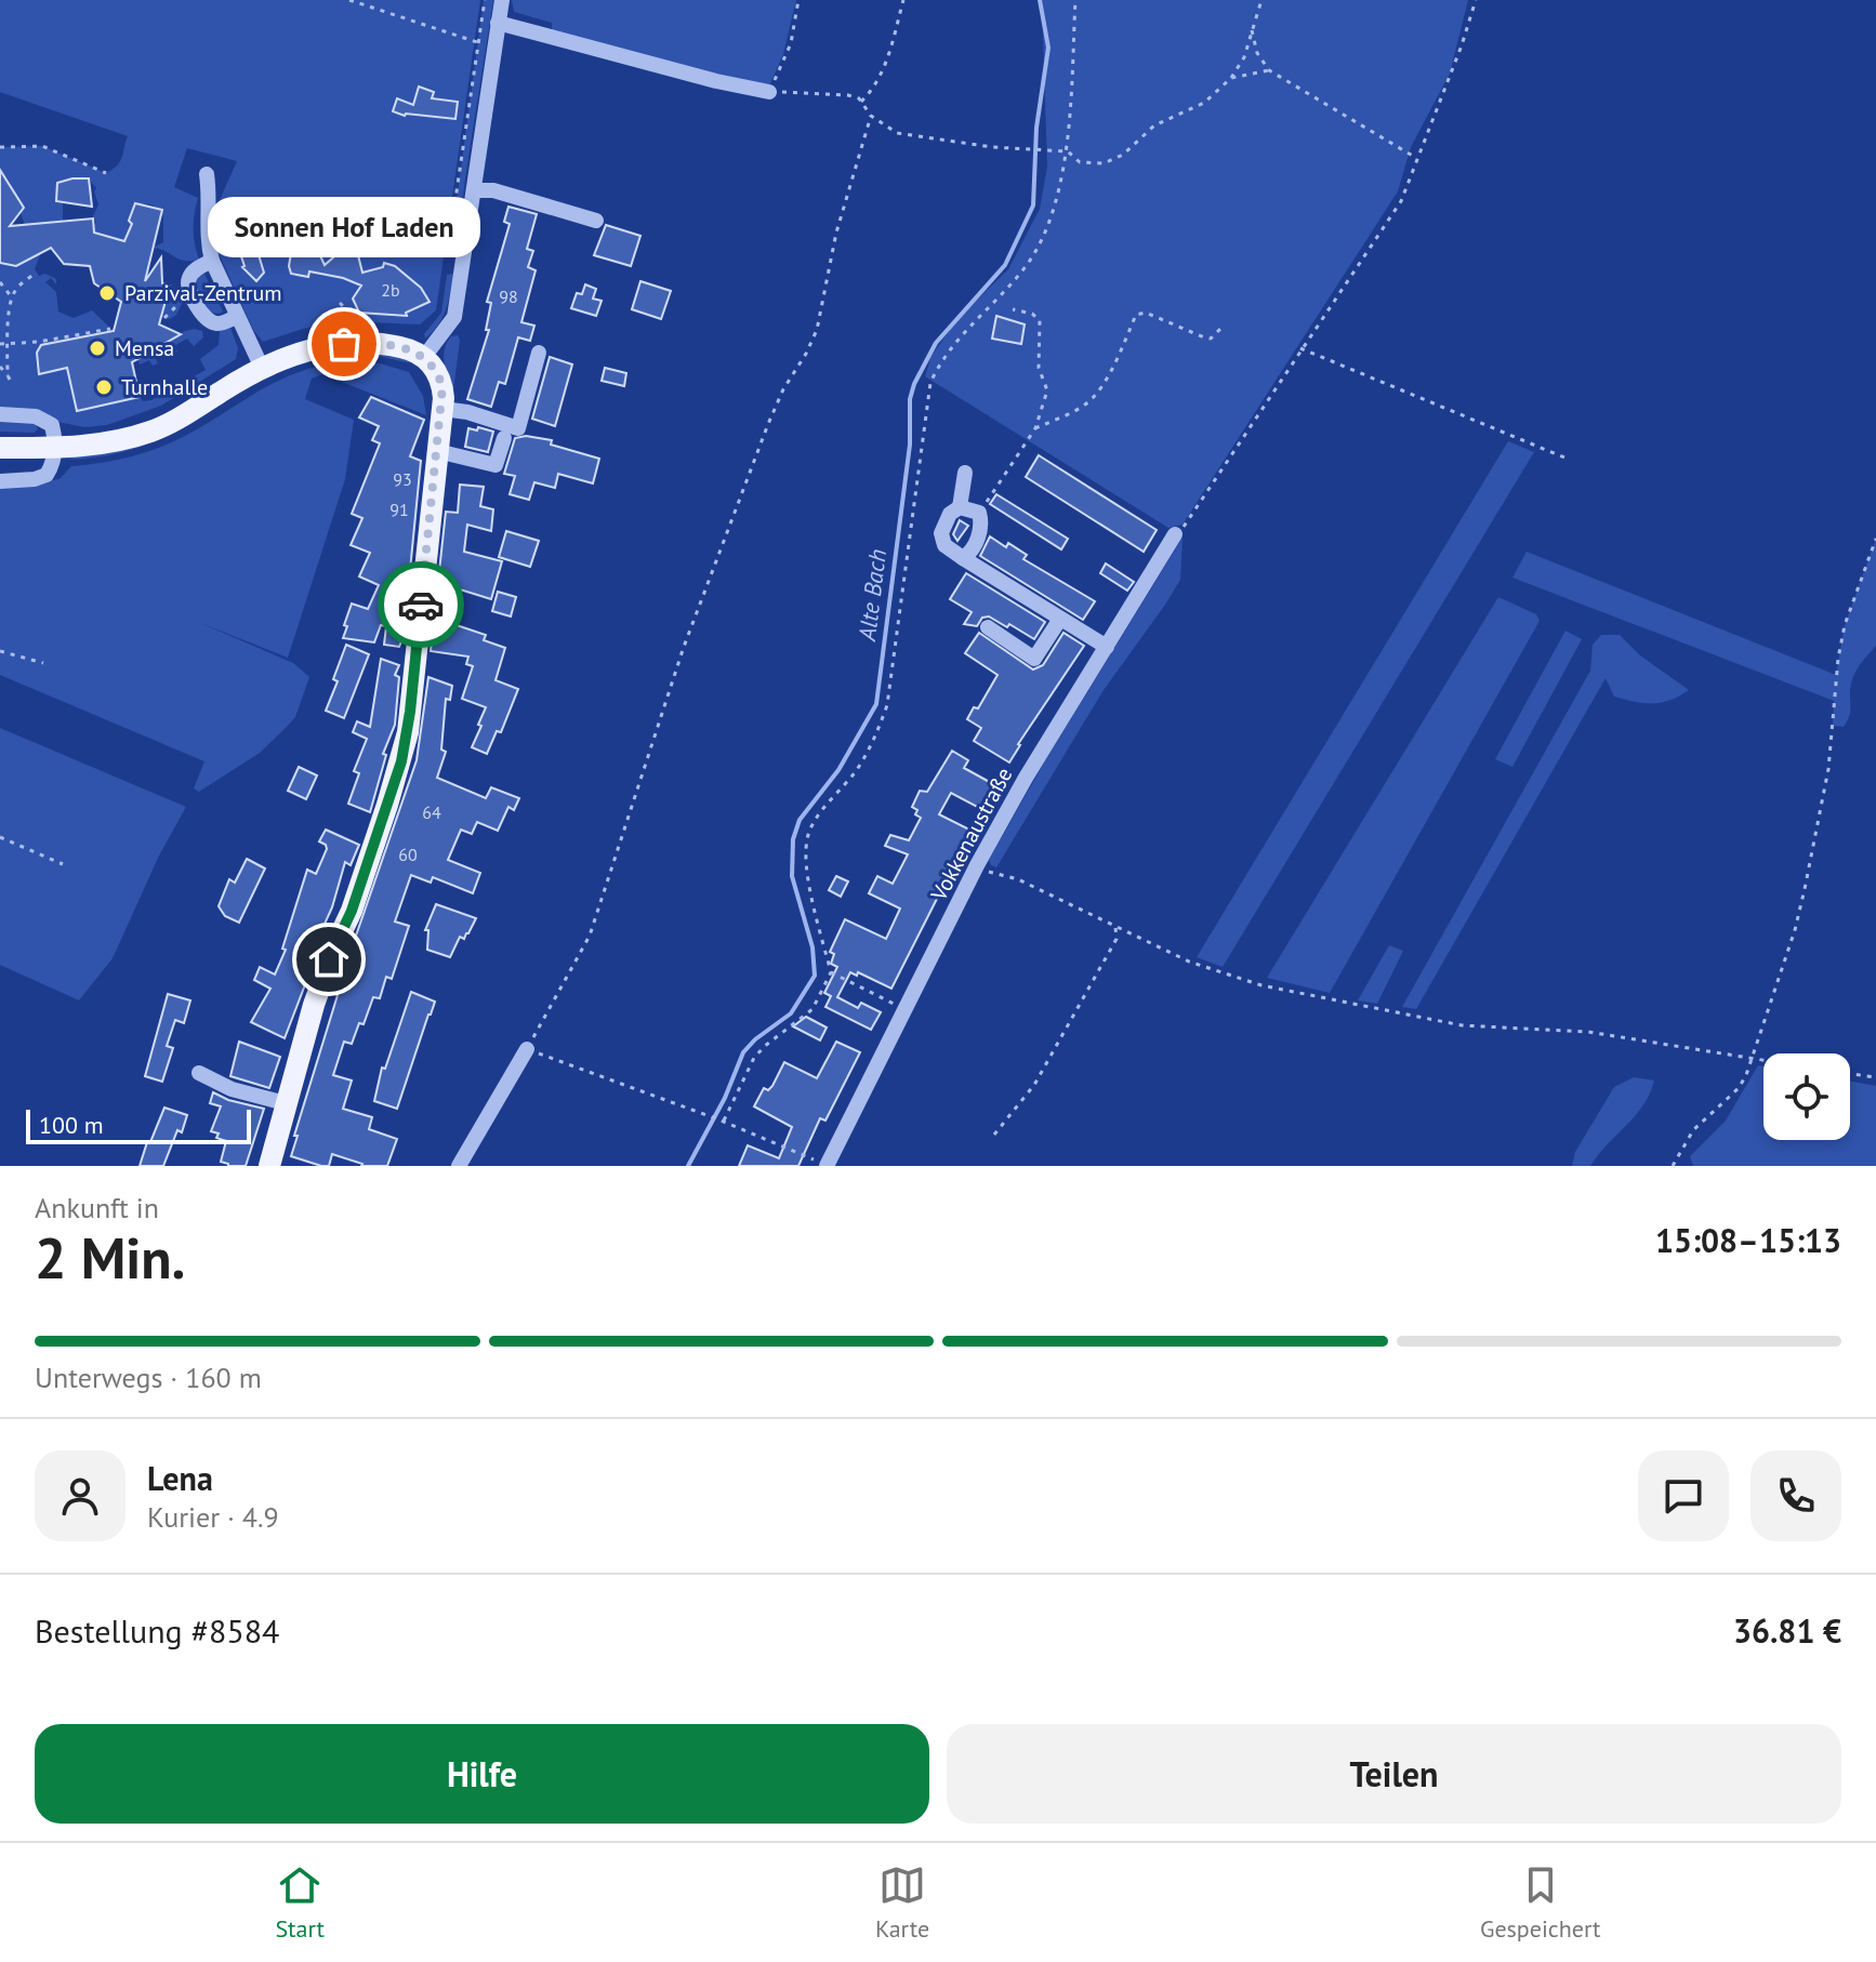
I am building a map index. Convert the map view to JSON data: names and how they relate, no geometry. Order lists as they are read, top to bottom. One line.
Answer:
{"streets":{"street":["Vokkenaustraße"]},"water":["Alte Bach"],"places":["Parzival-Zentrum","Sonnen Hof Laden","Mensa","Turnhalle"],"house_numbers":["2b","98","93","91","64","60"],"scale_bar":"100 m","page":{"bubble":"Sonnen Hof Laden","scale":"100 m","heading":["2 Min.","Ankunft in","15:08–15:13"],"panel":["Lena","Kurier · 4.9","Bestellung #8584","36.81 €"],"bar":"Unterwegs · 160 m","buttons":["Hilfe","Teilen"],"tabs":["Start","Karte","Gespeichert"]}}
